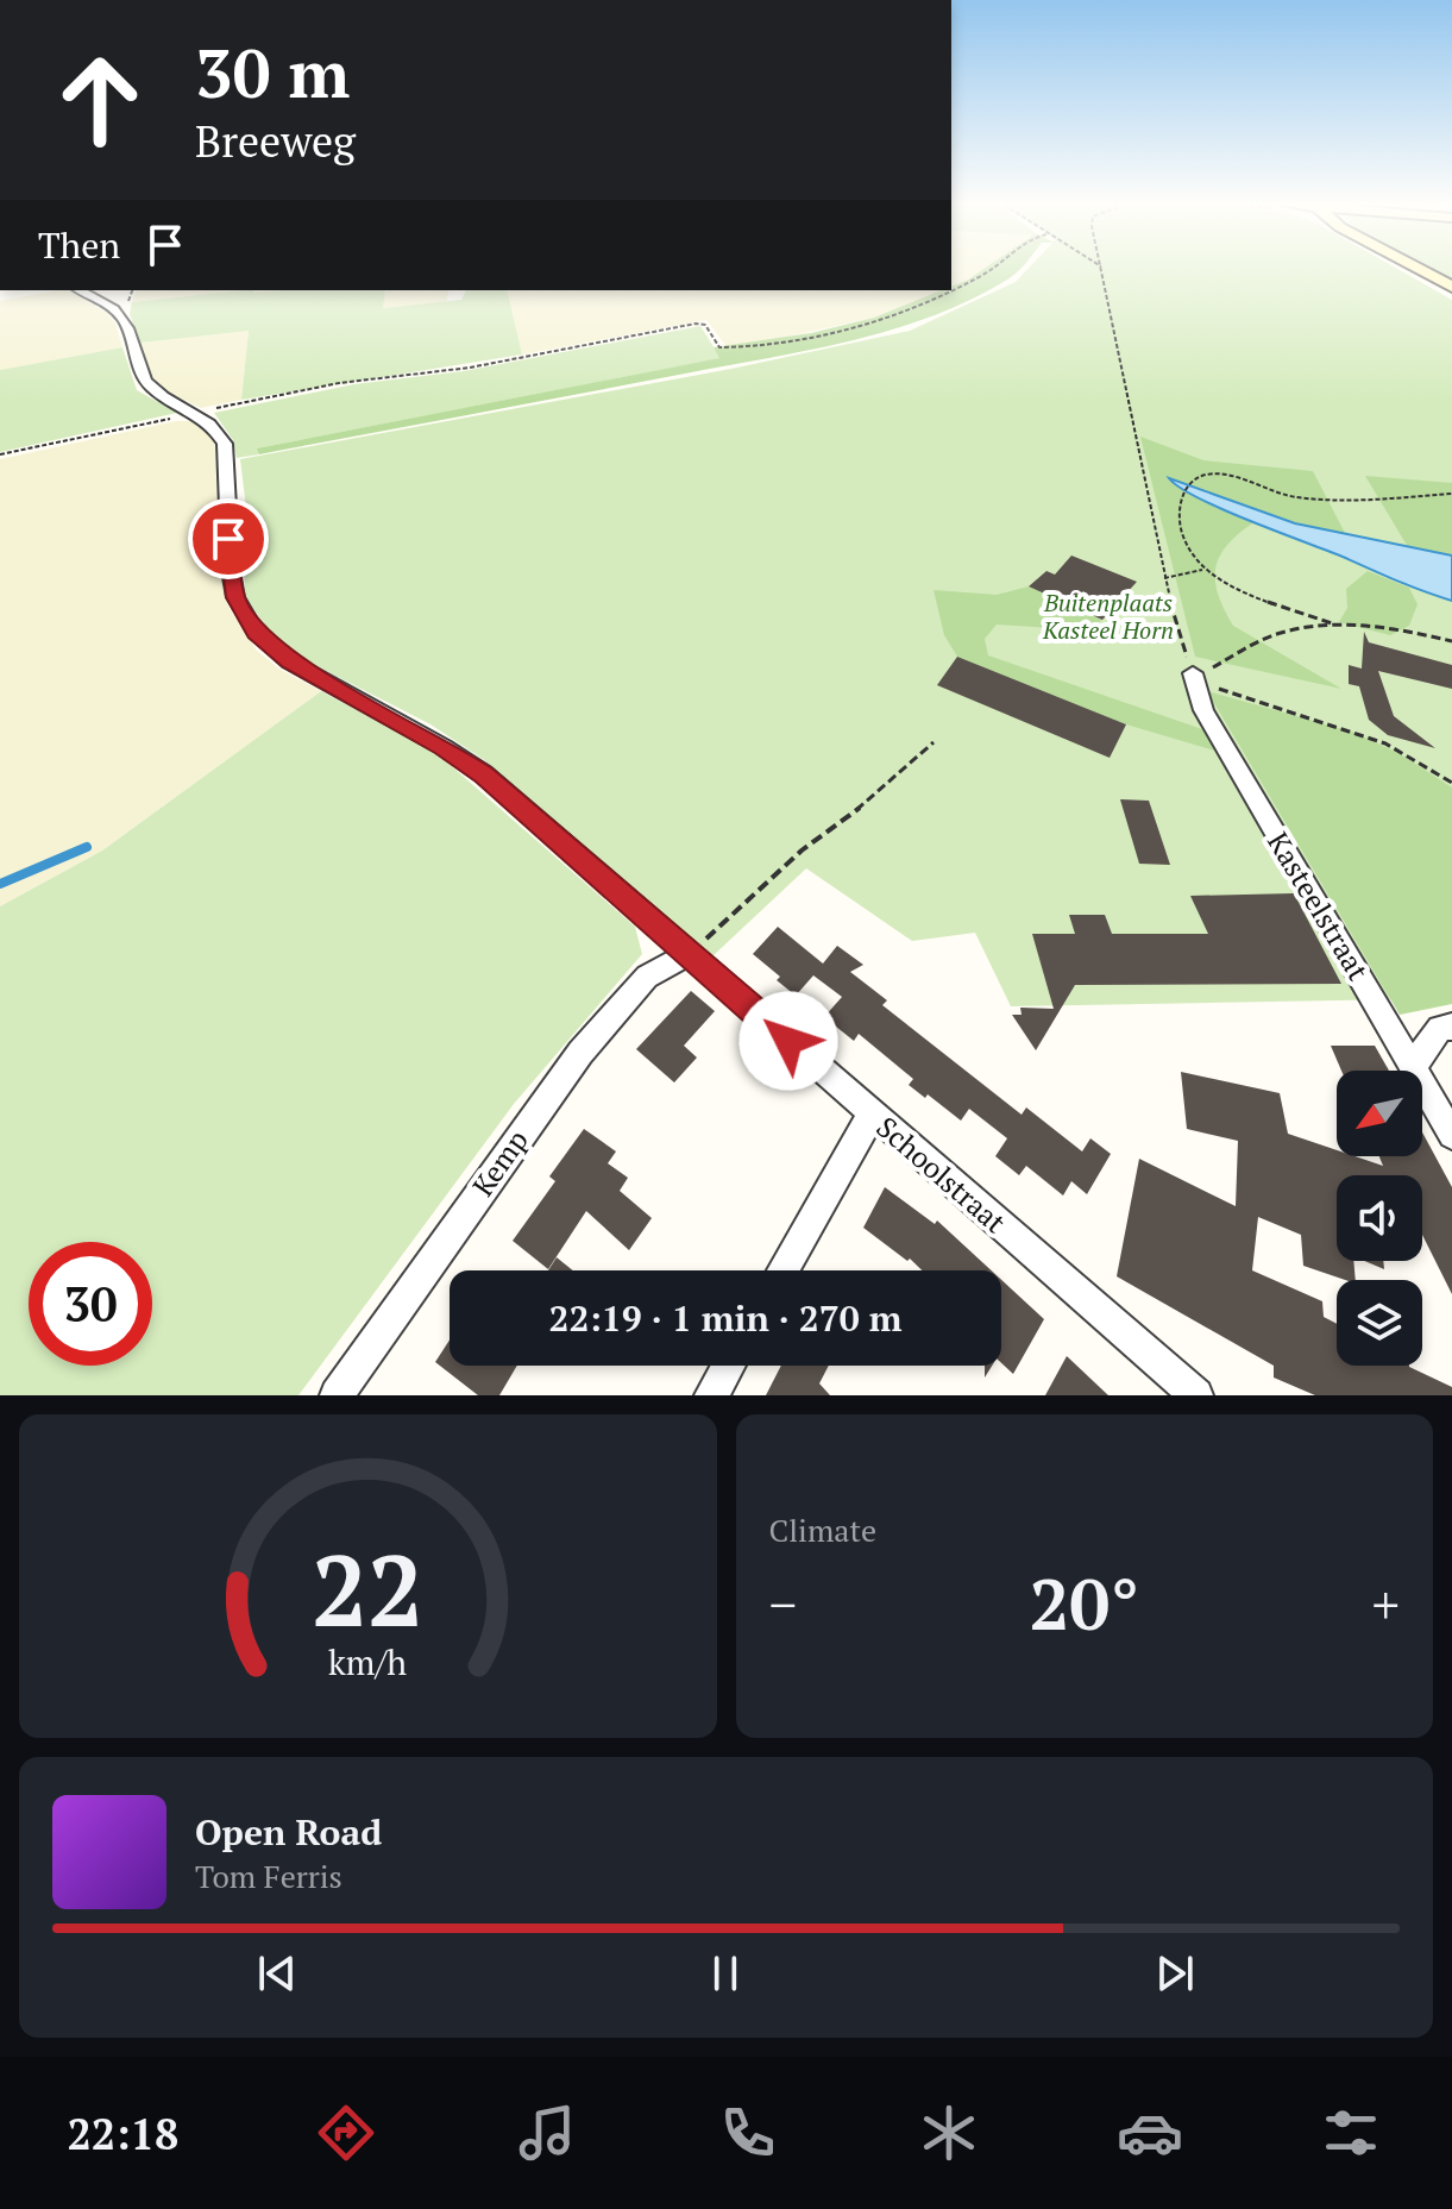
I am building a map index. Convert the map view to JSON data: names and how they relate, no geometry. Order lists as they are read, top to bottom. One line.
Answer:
{"streets":{"street":["Kasteelstraat","Kemp","Schoolstraat"]},"crossings":[["Kemp","Schoolstraat"]],"parks":["Buitenplaats Kasteel Horn"],"north":"bottom left","page":{"turn":["30 m","Breeweg"],"then":"Then","limit":"30","trip":"22:19 · 1 min · 270 m","tile":"Climate","heat":["−","20°","+"],"song":["Open Road","Tom Ferris"],"tabs":"22:18","gauge":["22","km/h"]}}
